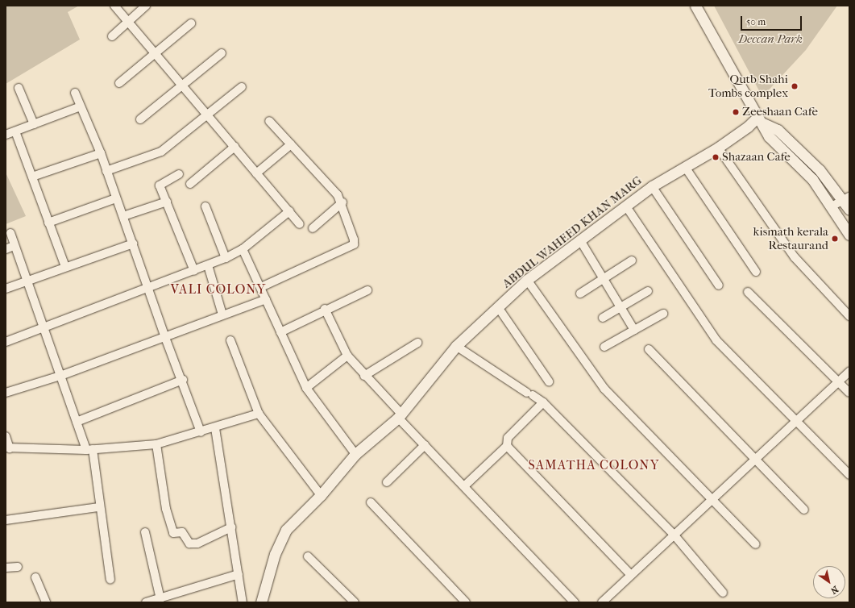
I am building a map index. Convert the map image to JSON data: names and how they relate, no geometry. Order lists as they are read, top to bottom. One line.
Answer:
{"streets":{"street":["ABDUL WAHEED KHAN MARG"]},"districts":["VALI COLONY","SAMATHA COLONY"],"parks":["Deccan Park"],"places":["Qutb Shahi Tombs complex","Zeeshaan Cafe","Shazaan Cafe","kismath kerala Restaurand"],"scale_bar":"50 m","north":"bottom right"}
